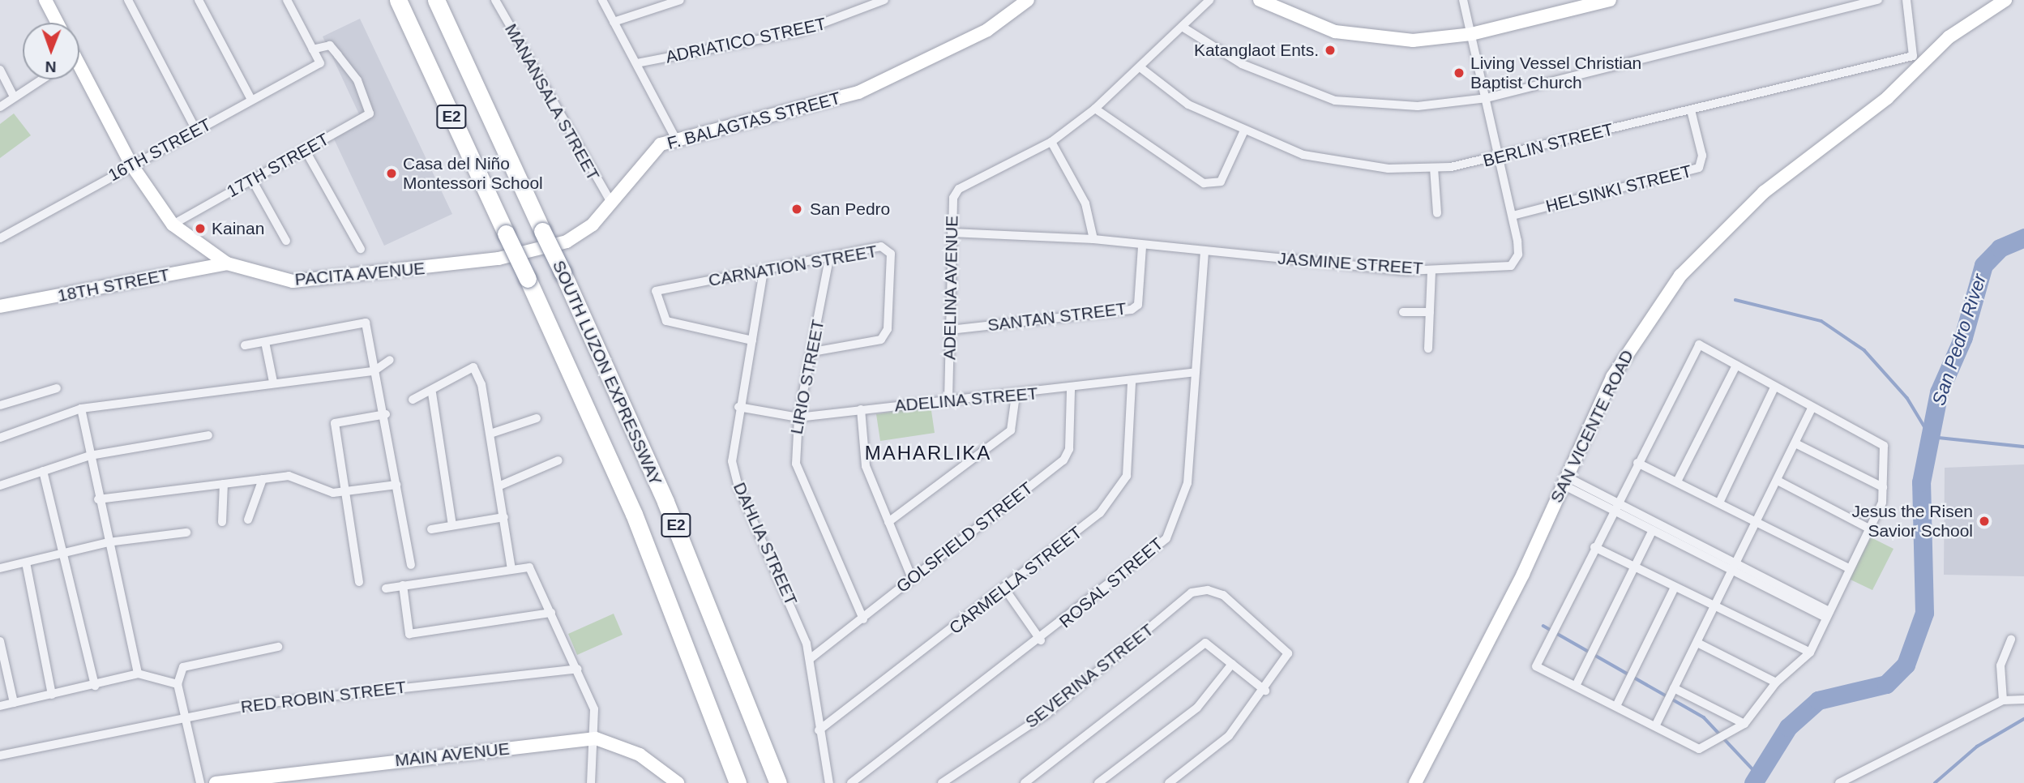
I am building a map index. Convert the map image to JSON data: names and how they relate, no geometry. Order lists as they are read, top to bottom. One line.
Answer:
{"streets":{"highway":["E2","SOUTH LUZON EXPRESSWAY"],"main road":["F. BALAGTAS STREET","PACITA AVENUE","18TH STREET","SAN VICENTE ROAD","MAIN AVENUE"],"street":["ADRIATICO STREET","MANANSALA STREET","BERLIN STREET","16TH STREET","17TH STREET","HELSINKI STREET","JASMINE STREET","CARNATION STREET","ADELINA AVENUE","SANTAN STREET","LIRIO STREET","ADELINA STREET","GOLSFIELD STREET","DAHLIA STREET","CARMELLA STREET","ROSAL STREET","SEVERINA STREET","RED ROBIN STREET"]},"crossings":[["MANANSALA STREET","F. BALAGTAS STREET"],["F. BALAGTAS STREET","PACITA AVENUE"],["BERLIN STREET","HELSINKI STREET"],["BERLIN STREET","JASMINE STREET"],["BERLIN STREET","ADELINA AVENUE"],["16TH STREET","17TH STREET"],["16TH STREET","PACITA AVENUE"],["17TH STREET","PACITA AVENUE"],["HELSINKI STREET","JASMINE STREET"],["JASMINE STREET","ADELINA AVENUE"],["JASMINE STREET","SANTAN STREET"],["JASMINE STREET","ROSAL STREET"],["CARNATION STREET","LIRIO STREET"],["CARNATION STREET","DAHLIA STREET"],["PACITA AVENUE","18TH STREET"],["ADELINA AVENUE","SANTAN STREET"],["ADELINA AVENUE","ADELINA STREET"],["LIRIO STREET","ADELINA STREET"],["LIRIO STREET","GOLSFIELD STREET"],["ADELINA STREET","GOLSFIELD STREET"],["ADELINA STREET","DAHLIA STREET"],["ADELINA STREET","CARMELLA STREET"],["ADELINA STREET","ROSAL STREET"],["GOLSFIELD STREET","DAHLIA STREET"],["DAHLIA STREET","CARMELLA STREET"]],"districts":["MAHARLIKA"],"water":["San Pedro River"],"places":["Katanglaot Ents.","Living Vessel Christian Baptist Church","Casa del Niño Montessori School","San Pedro","Kainan","Jesus the Risen Savior School"],"north":"bottom"}
